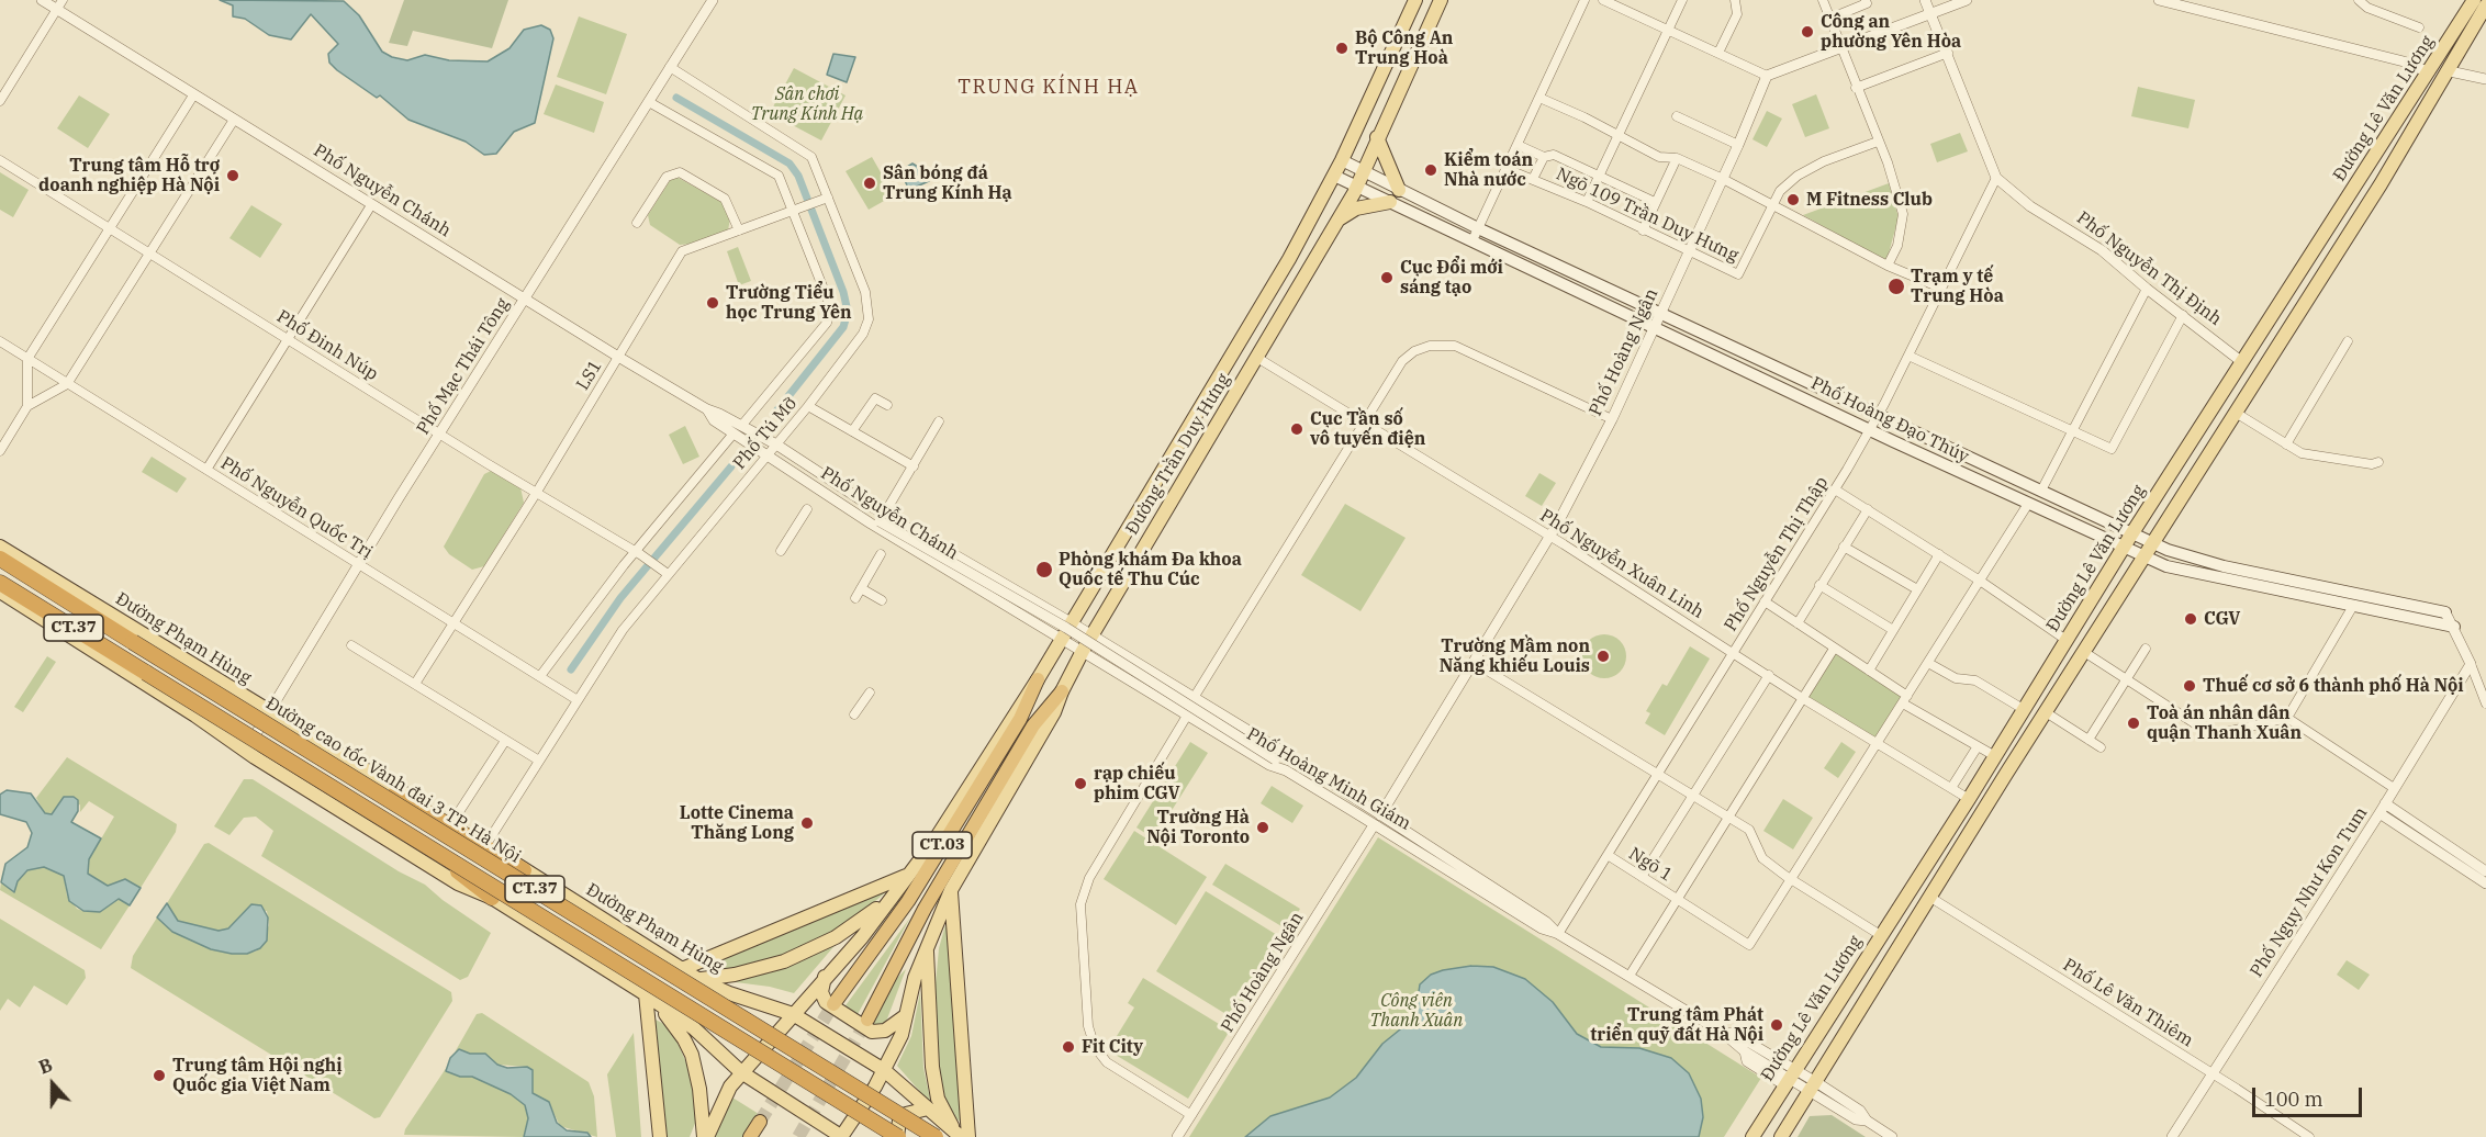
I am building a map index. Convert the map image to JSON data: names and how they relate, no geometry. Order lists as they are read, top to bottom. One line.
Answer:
{"streets":{"highway":["CT.37","Đường cao tốc Vành đai 3 TP. Hà Nội","CT.03"],"main road":["Đường Lê Văn Lương","Phố Hoàng Đạo Thúy","Đường Trần Duy Hưng","Đường Phạm Hùng"],"street":["Phố Nguyễn Chánh","Ngõ 109 Trần Duy Hưng","Phố Nguyễn Thị Định","Phố Đinh Núp","Phố Hoàng Ngân","Phố Mạc Thái Tông","LS1","Phố Tú Mỡ","Phố Nguyễn Quốc Trị","Phố Nguyễn Thị Thập","Phố Nguyễn Xuân Linh","Phố Hoàng Minh Giám","Ngõ 1","Phố Ngụy Như Kon Tum","Phố Lê Văn Thiêm"]},"crossings":[["Đường Lê Văn Lương","Phố Nguyễn Thị Định"],["Đường Lê Văn Lương","Phố Hoàng Đạo Thúy"],["Đường Lê Văn Lương","Phố Nguyễn Xuân Linh"],["Đường Lê Văn Lương","Phố Hoàng Minh Giám"],["Đường Lê Văn Lương","Phố Lê Văn Thiêm"],["Phố Nguyễn Chánh","Phố Mạc Thái Tông"],["Phố Nguyễn Chánh","LS1"],["Phố Nguyễn Chánh","Phố Tú Mỡ"],["Phố Nguyễn Chánh","Đường Trần Duy Hưng"],["Phố Nguyễn Chánh","Phố Hoàng Minh Giám"],["Ngõ 109 Trần Duy Hưng","Phố Hoàng Ngân"],["Phố Nguyễn Thị Định","Phố Nguyễn Thị Thập"],["Phố Đinh Núp","Phố Mạc Thái Tông"],["Phố Đinh Núp","LS1"],["Phố Đinh Núp","Phố Tú Mỡ"],["Phố Hoàng Ngân","Phố Hoàng Đạo Thúy"],["Phố Hoàng Ngân","Phố Nguyễn Xuân Linh"],["Phố Hoàng Ngân","Phố Hoàng Minh Giám"],["Phố Mạc Thái Tông","Phố Tú Mỡ"],["Phố Mạc Thái Tông","Phố Nguyễn Quốc Trị"],["Phố Mạc Thái Tông","Đường Phạm Hùng"],["LS1","Phố Tú Mỡ"],["LS1","Phố Nguyễn Quốc Trị"],["Phố Hoàng Đạo Thúy","Đường Trần Duy Hưng"],["Phố Hoàng Đạo Thúy","Phố Nguyễn Thị Thập"],["Phố Tú Mỡ","Phố Nguyễn Quốc Trị"],["Phố Tú Mỡ","Đường Phạm Hùng"],["Đường Trần Duy Hưng","Phố Nguyễn Xuân Linh"],["Đường Trần Duy Hưng","Đường Phạm Hùng"],["Đường Trần Duy Hưng","Phố Hoàng Minh Giám"],["Đường Trần Duy Hưng","CT.03"],["Phố Nguyễn Thị Thập","Phố Nguyễn Xuân Linh"],["Phố Nguyễn Thị Thập","Phố Hoàng Minh Giám"],["Phố Nguyễn Thị Thập","Ngõ 1"],["Phố Ngụy Như Kon Tum","Phố Lê Văn Thiêm"]],"districts":["TRUNG KÍNH HẠ"],"parks":["Sân chơi Trung Kính Hạ","Công viên Thanh Xuân"],"places":["Công an phường Yên Hòa","Bộ Công An Trung Hoà","Kiểm toán Nhà nước","Trung tâm Hỗ trợ doanh nghiệp Hà Nội","Sân bóng đá Trung Kính Hạ","M Fitness Club","Cục Đổi mới sáng tạo","Trạm y tế Trung Hòa","Trường Tiểu học Trung Yên","Cục Tần số vô tuyến điện","Phòng khám Đa khoa Quốc tế Thu Cúc","CGV","Trường Mầm non Năng khiếu Louis","Thuế cơ sở 6 thành phố Hà Nội","Toà án nhân dân quận Thanh Xuân","rạp chiếu phim CGV","Lotte Cinema Thăng Long","Trường Hà Nội Toronto","Trung tâm Phát triển quỹ đất Hà Nội","Fit City","Trung tâm Hội nghị Quốc gia Việt Nam"],"scale_bar":"100 m","north":"top"}
